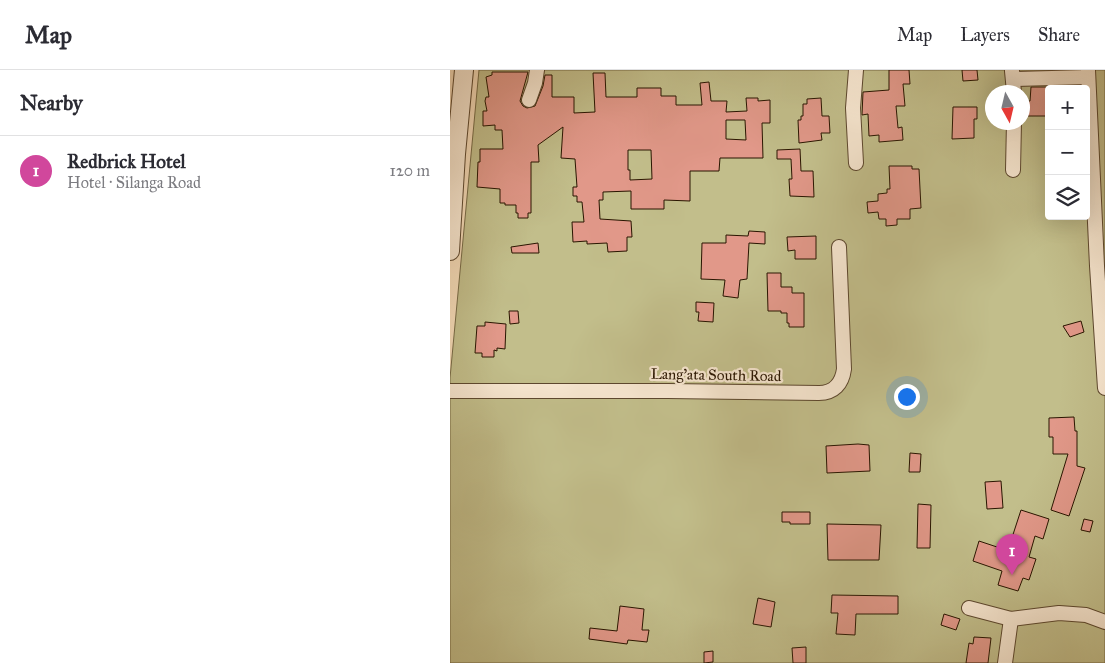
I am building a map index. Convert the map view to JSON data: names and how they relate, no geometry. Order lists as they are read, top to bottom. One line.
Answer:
{"streets":{"street":["Lang'ata South Road"]},"north":"bottom","page":{"header":"Map","nav":["Map","Layers","Share"],"heading":"Nearby","map_buttons":["+","−"],"list":[{"mark":"1","name":"Redbrick Hotel","note":"Hotel · Silanga Road","value":"120 m"}],"pins":"1"}}
